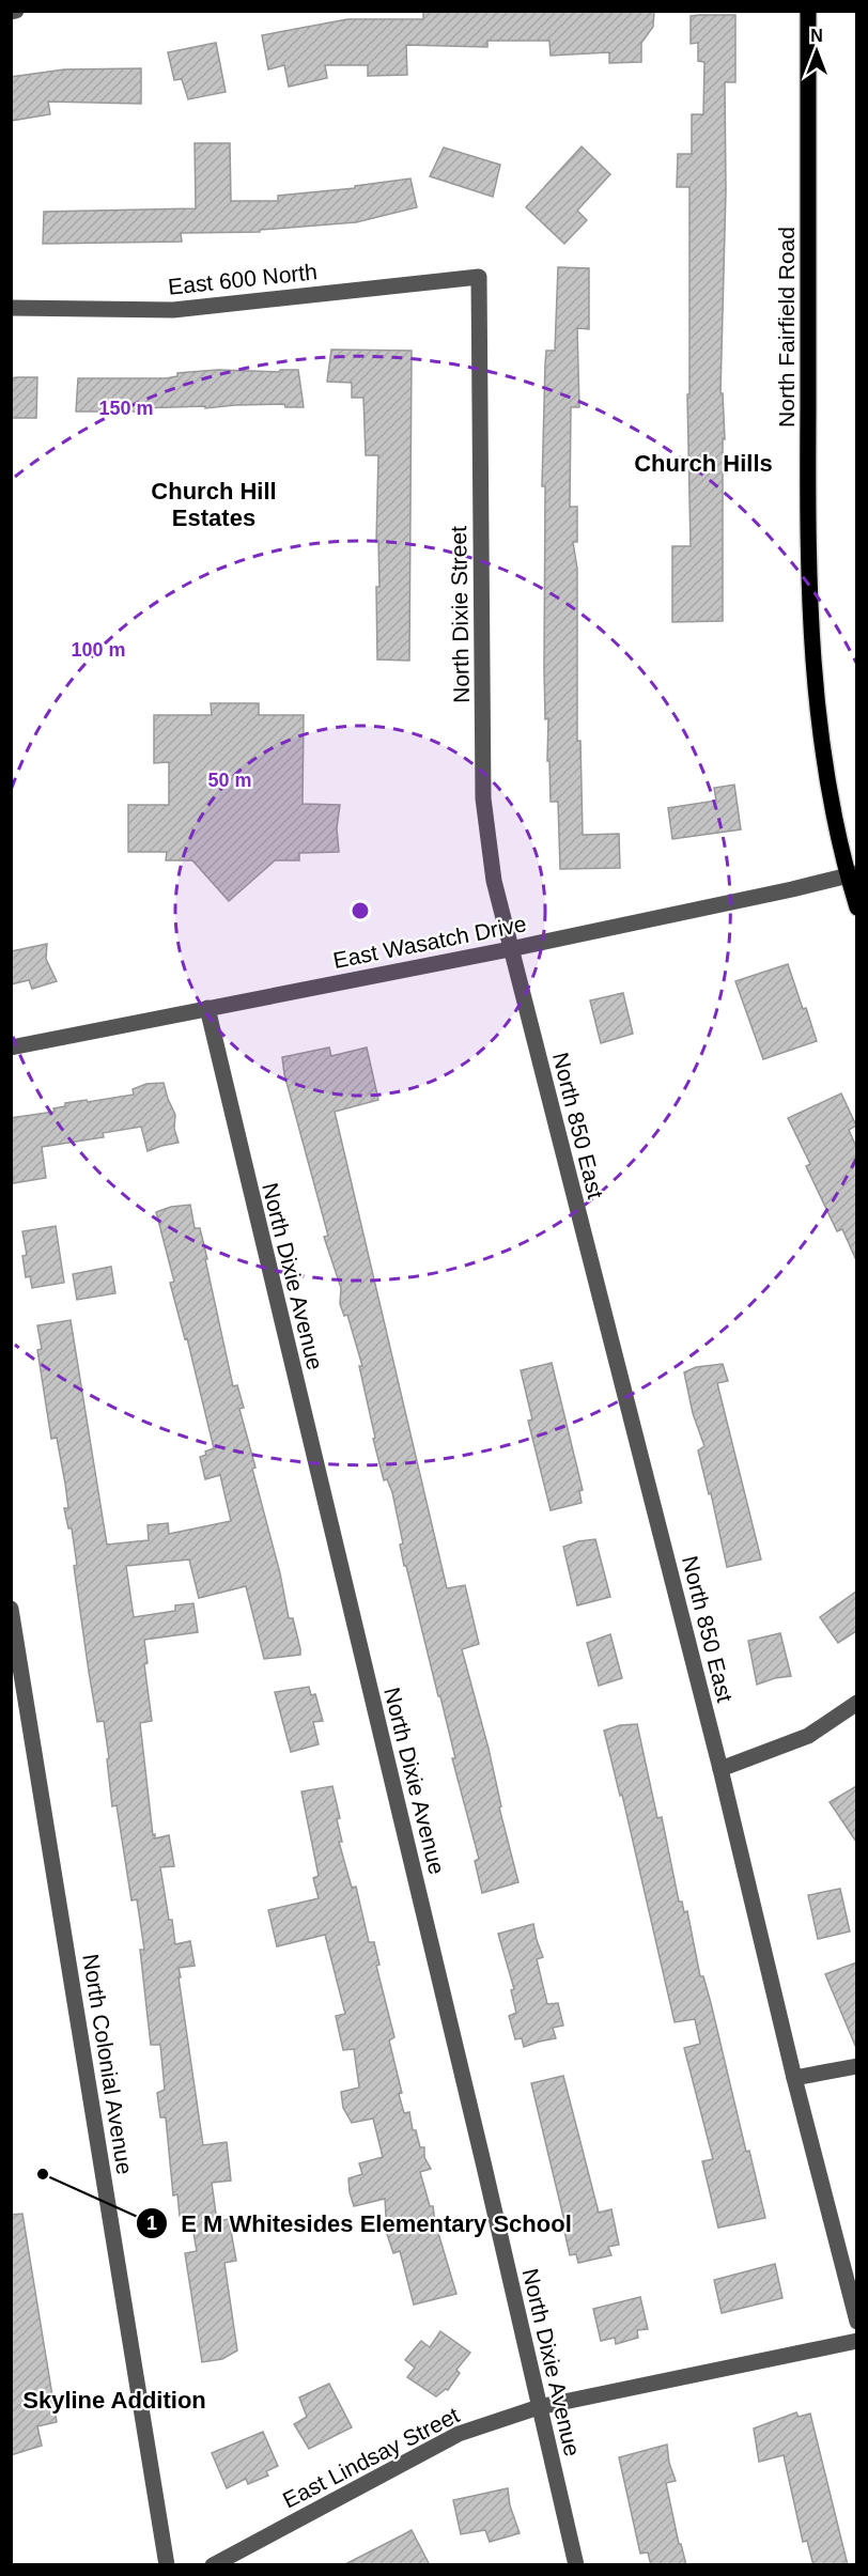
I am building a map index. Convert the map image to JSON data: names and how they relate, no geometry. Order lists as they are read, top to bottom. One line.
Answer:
{"streets":{"main road":["North Fairfield Road"],"street":["East 600 North","North Dixie Street","East Wasatch Drive","North 850 East","North Dixie Avenue","North Colonial Avenue","East Lindsay Street"]},"crossings":[["East 600 North","North Dixie Street"],["North Fairfield Road","East Wasatch Drive"],["North Dixie Street","East Wasatch Drive"],["North Dixie Street","North 850 East"],["East Wasatch Drive","North 850 East"],["East Wasatch Drive","North Dixie Avenue"],["North Dixie Avenue","East Lindsay Street"]],"districts":["Church Hills","Church Hill Estates","Skyline Addition"],"places":["E M Whitesides Elementary School"],"north":"top","rings":["150 m","100 m","50 m"]}
